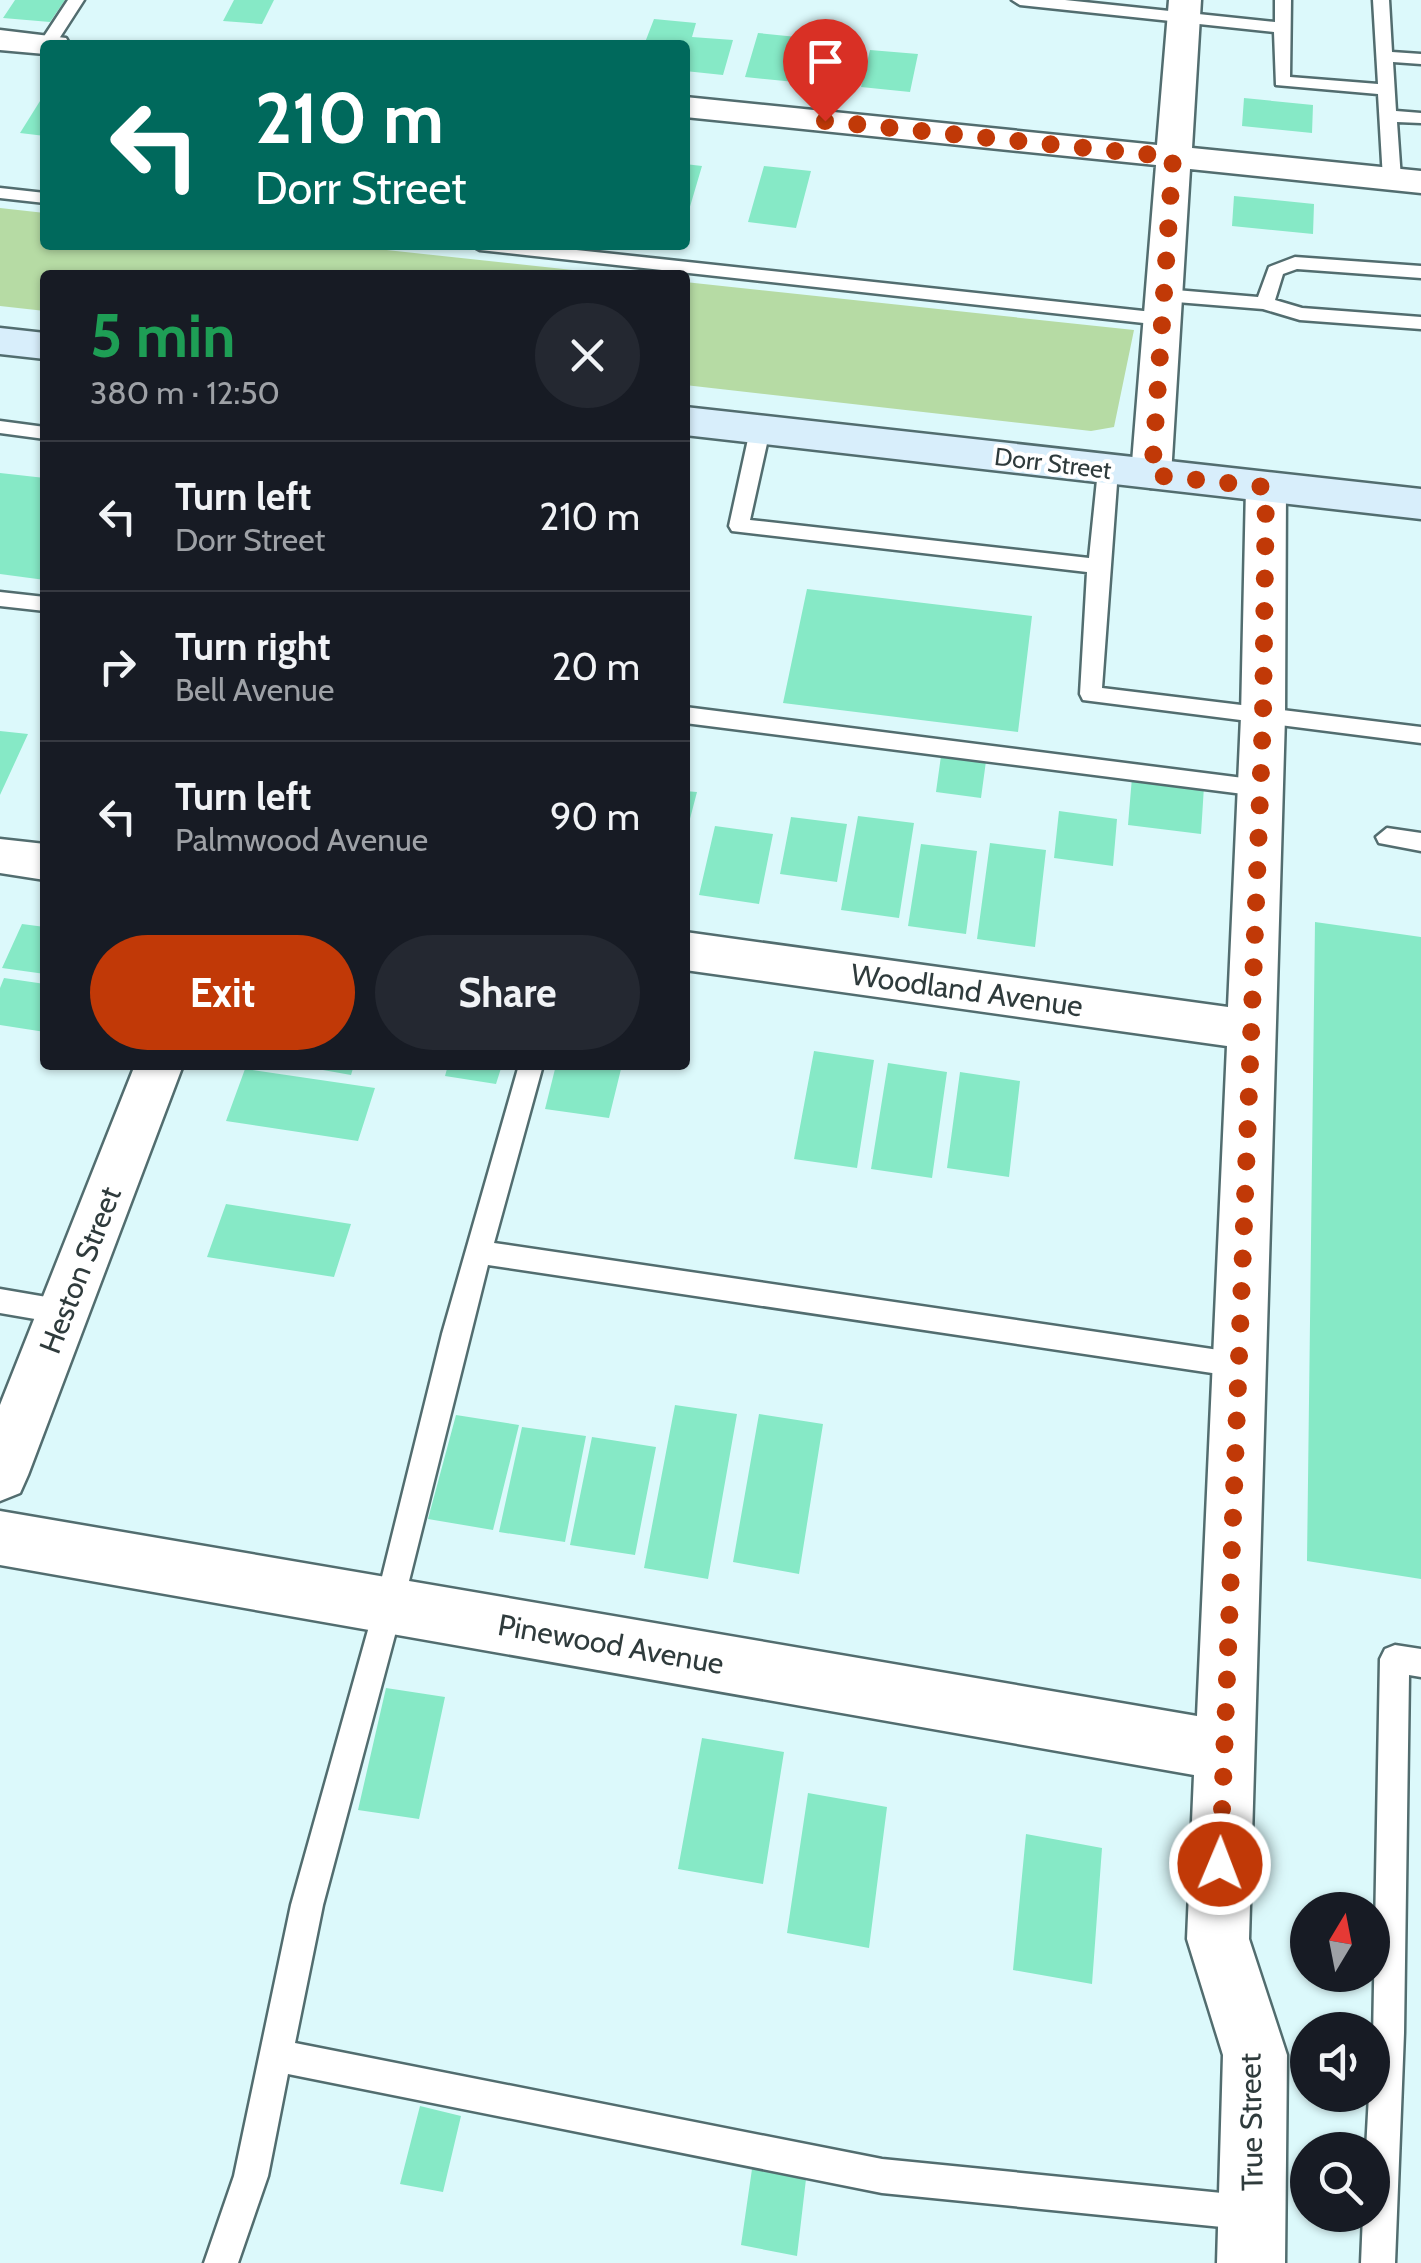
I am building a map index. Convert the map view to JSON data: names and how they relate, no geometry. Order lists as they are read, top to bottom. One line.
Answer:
{"streets":{"main road":["Dorr Street"],"street":["Woodland Avenue","Heston Street","Pinewood Avenue","True Street"]},"crossings":[["Dorr Street","True Street"],["Woodland Avenue","True Street"],["Pinewood Avenue","True Street"]],"north":"top","page":{"turn":["210 m","Dorr Street"],"heading":["5 min","380 m · 12:50"],"list":[{"name":"Turn left","note":"Dorr Street","value":"210 m"},{"name":"Turn right","note":"Bell Avenue","value":"20 m"},{"name":"Turn left","note":"Palmwood Avenue","value":"90 m"}],"buttons":["Exit","Share"]}}
